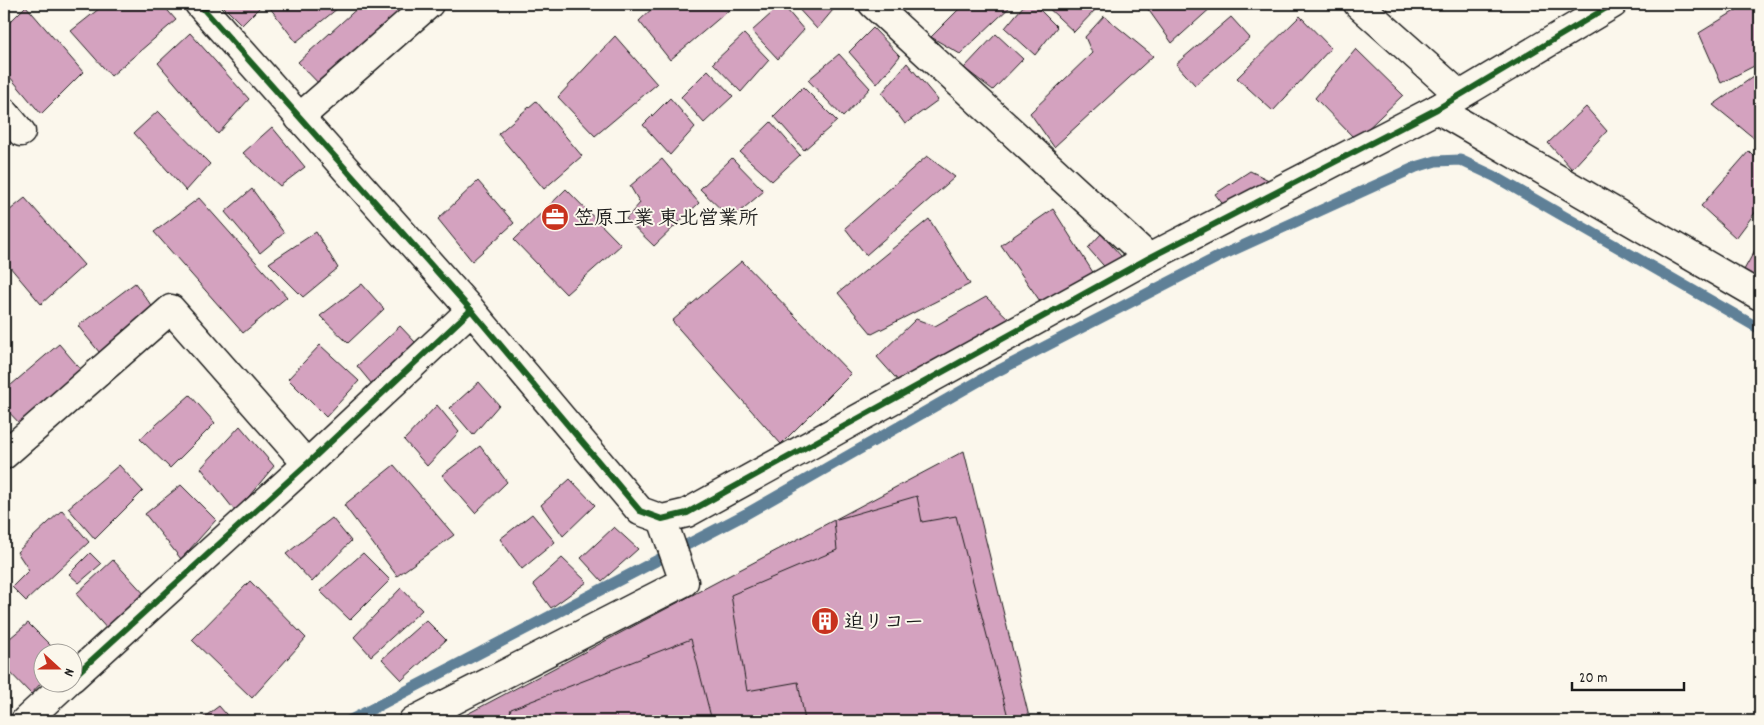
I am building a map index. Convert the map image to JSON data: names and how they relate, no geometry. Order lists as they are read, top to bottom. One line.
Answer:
{"places":{"office":["笠原工業 東北営業所"],"building":["迫リコー"]},"scale_bar":"20 m","north":"right"}
